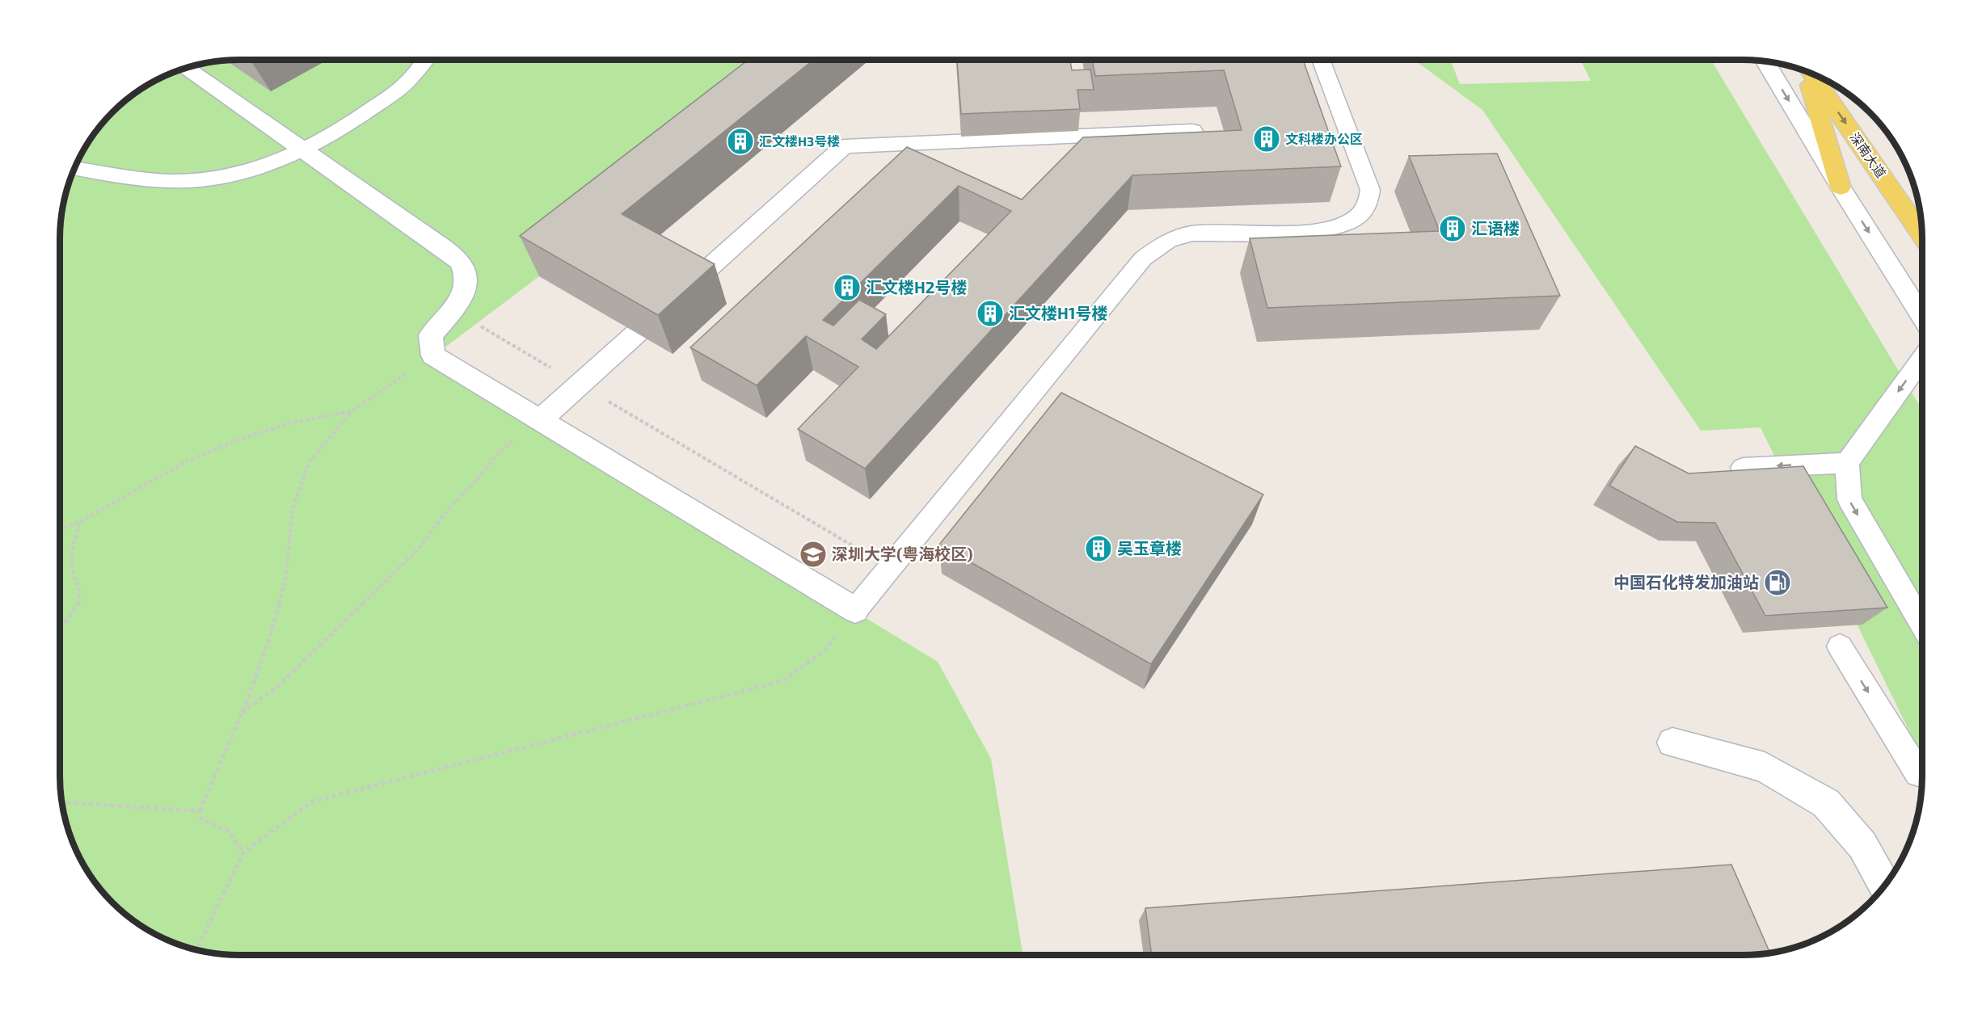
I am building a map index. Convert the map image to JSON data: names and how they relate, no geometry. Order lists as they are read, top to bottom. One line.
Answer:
{"streets":{"main road":["深南大道"]},"places":{"building":["文科楼办公区","汇文楼H3号楼","汇语楼","汇文楼H2号楼","汇文楼H1号楼","吴玉章楼"],"school or university":["深圳大学(粤海校区)"],"fuel station":["中国石化特发加油站"]}}
